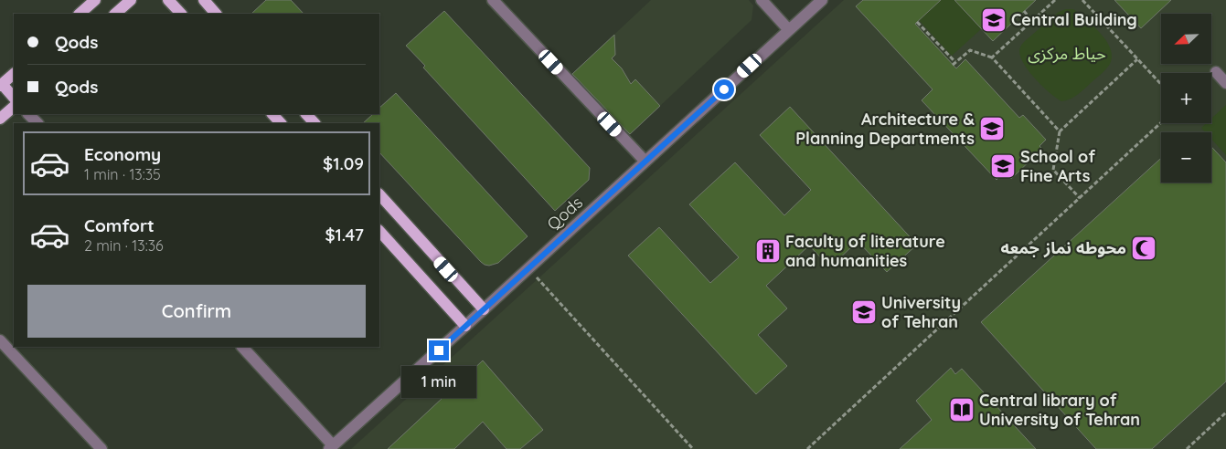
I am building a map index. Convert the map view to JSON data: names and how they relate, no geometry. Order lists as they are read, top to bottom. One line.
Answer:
{"streets":{"street":["Qods"]},"parks":["حیاط مرکزی"],"places":{"school or university":["Central Building","Architecture & Planning Departments","School of Fine Arts","University of Tehran"],"mosque":["محوطه نماز جمعه"],"building":["Faculty of literature and humanities"],"library":["Central library of University of Tehran"]},"north":"bottom left","page":{"map_buttons":["+","−"],"banner":["Qods","Qods"],"list":[{"name":"Economy","note":"1 min · 13:35","value":"$1.09"},{"name":"Comfort","note":"2 min · 13:36","value":"$1.47"}],"buttons":"Confirm","bubble":"1 min"}}
